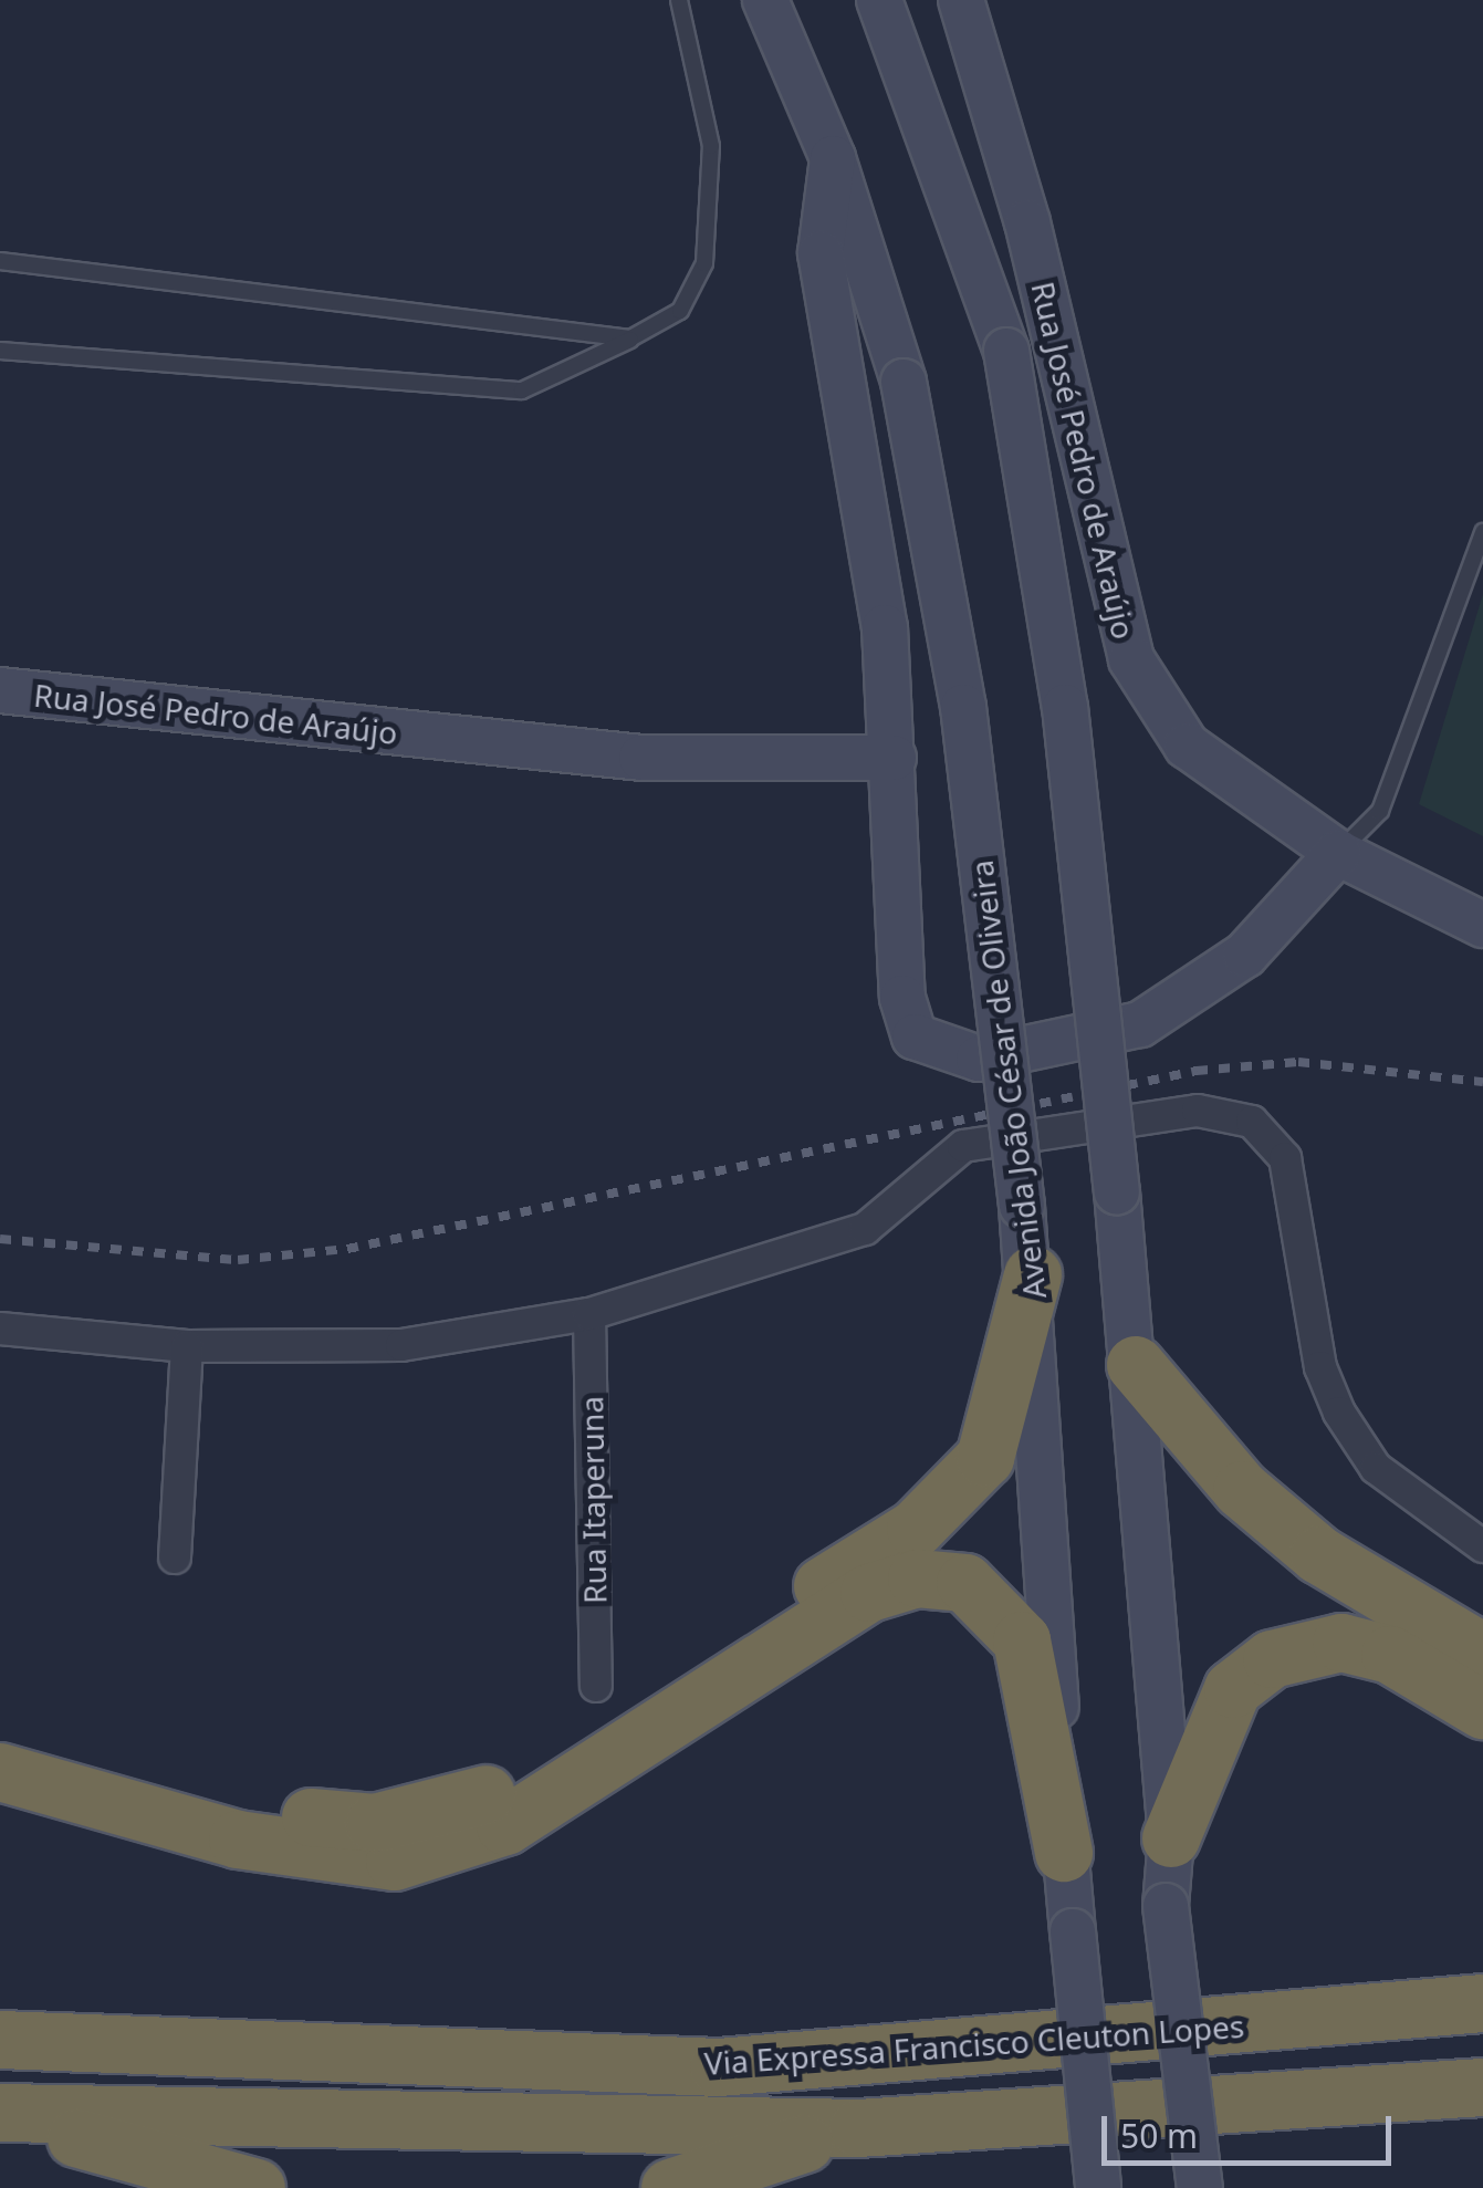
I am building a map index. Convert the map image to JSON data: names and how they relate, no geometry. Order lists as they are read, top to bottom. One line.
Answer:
{"streets":{"highway":["Via Expressa Francisco Cleuton Lopes"],"main road":["Rua José Pedro de Araújo","Avenida João César de Oliveira"],"street":["Rua Itaperuna"]},"scale_bar":"50 m"}
